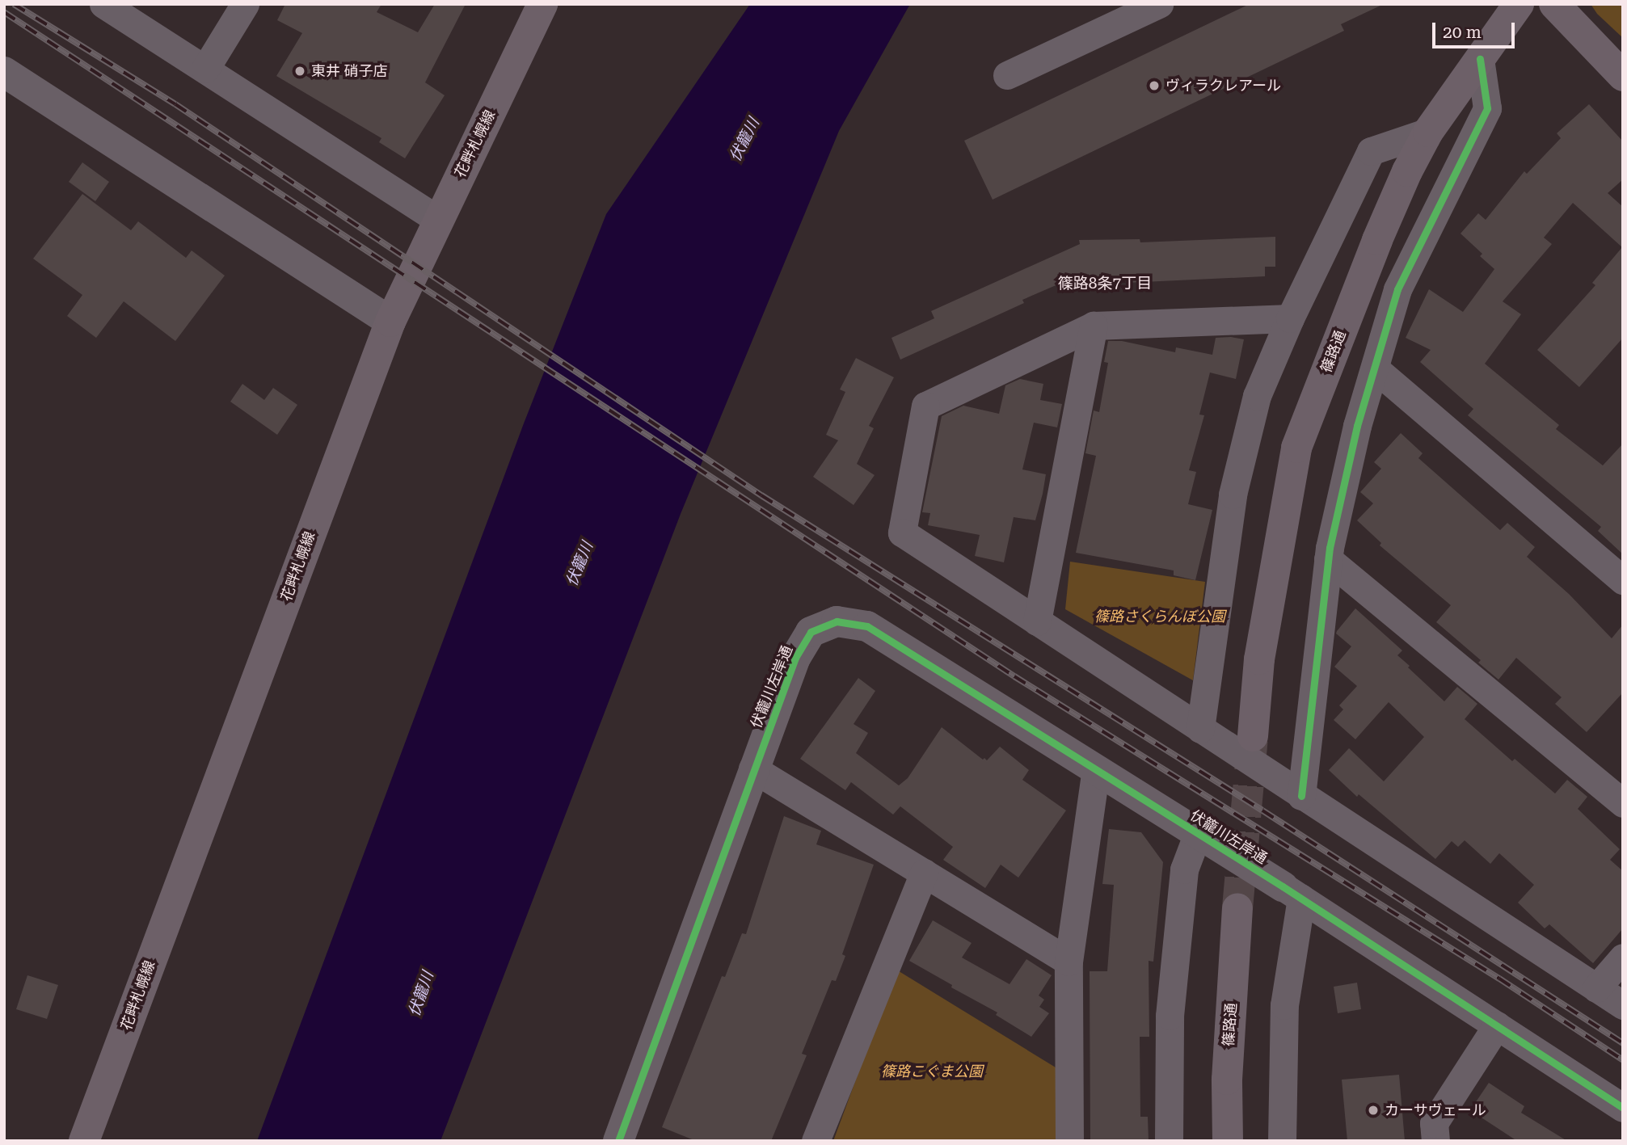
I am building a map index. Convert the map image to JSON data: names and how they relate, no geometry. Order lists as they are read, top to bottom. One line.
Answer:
{"streets":{"main road":["花畔札幌線","篠路通"],"street":["伏籠川左岸通"]},"districts":["篠路8条7丁目"],"water":["伏籠川"],"parks":["篠路さくらんぼ公園","篠路こぐま公園"],"places":["東井 硝子店","ヴィラクレアール","カーサヴェール"],"scale_bar":"20 m"}
